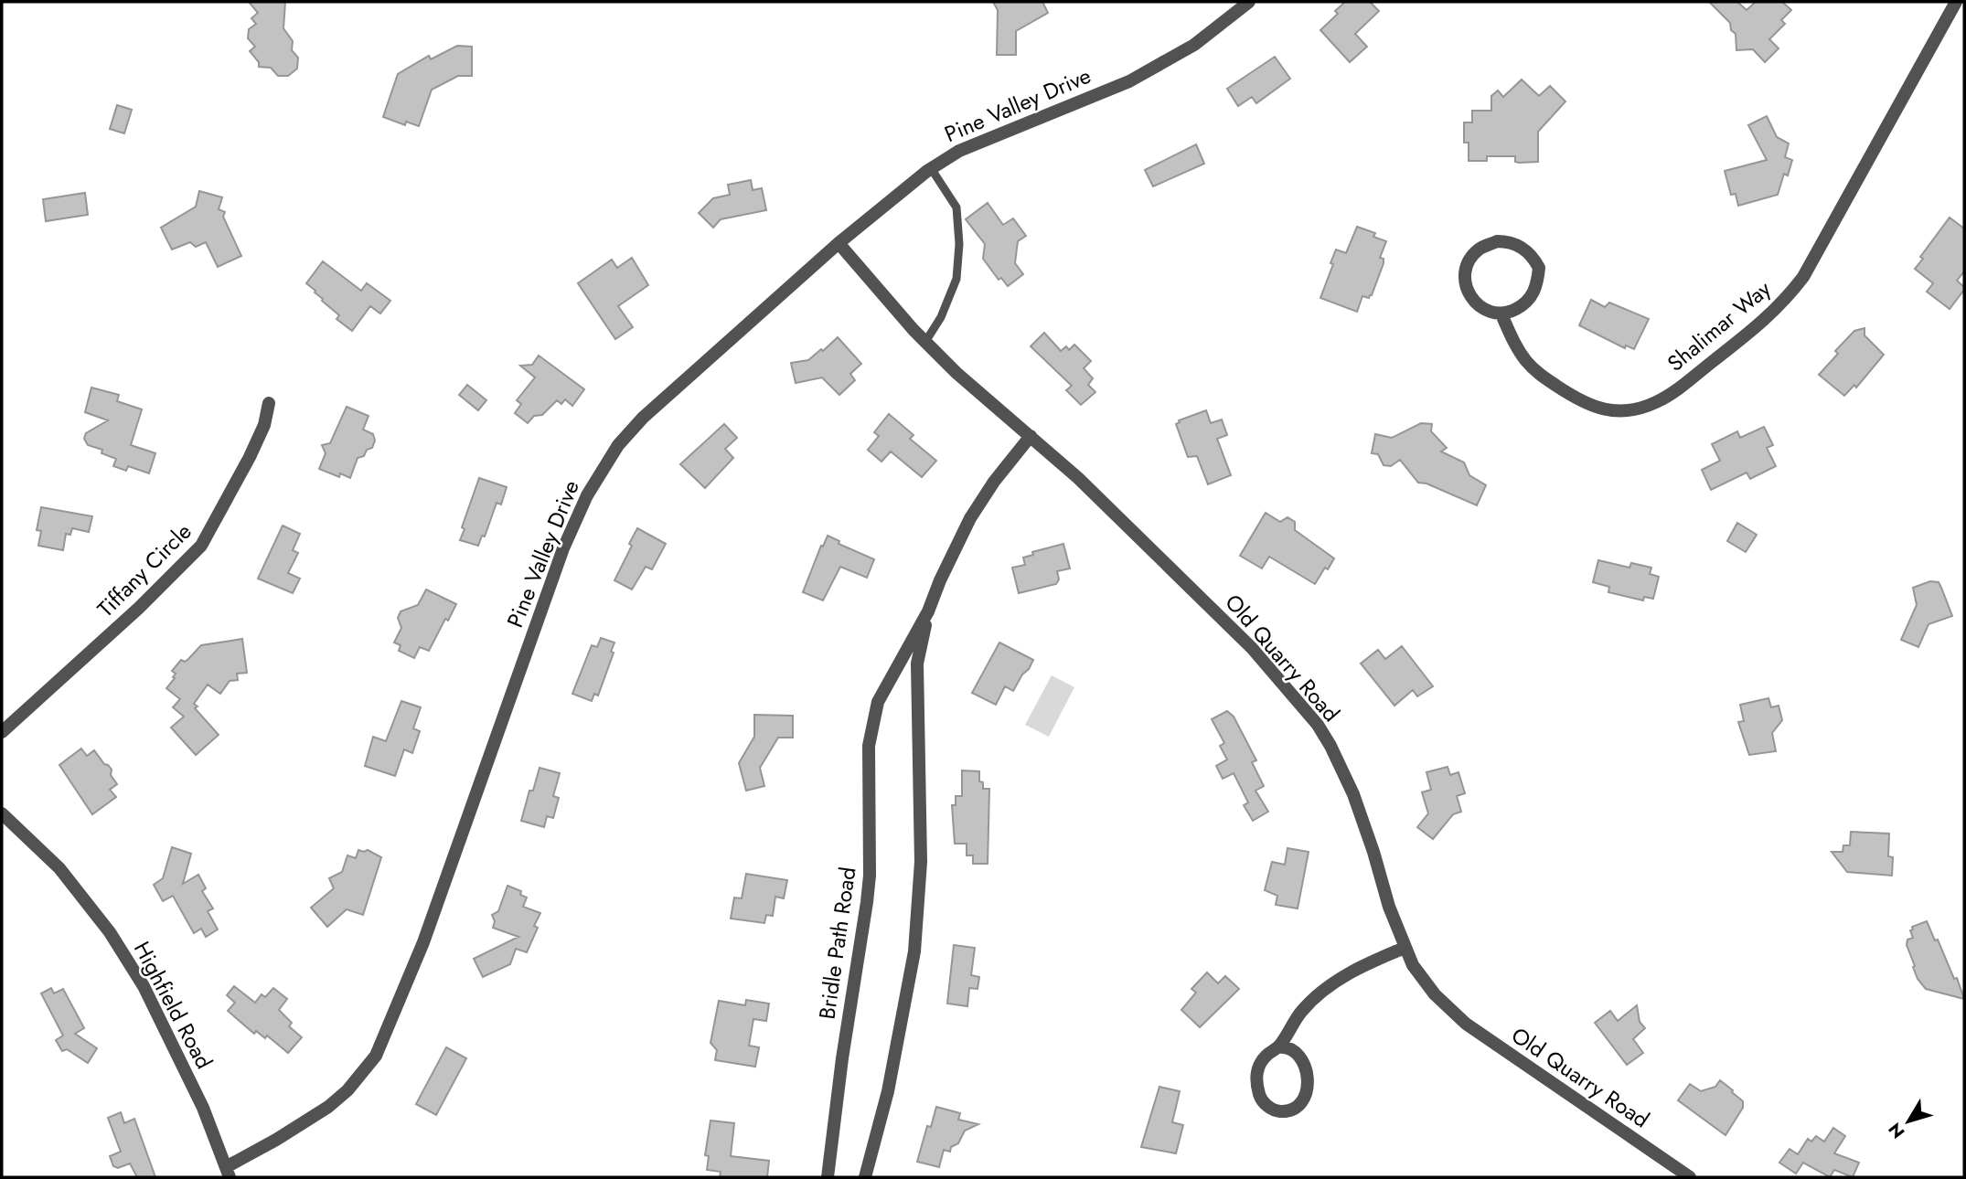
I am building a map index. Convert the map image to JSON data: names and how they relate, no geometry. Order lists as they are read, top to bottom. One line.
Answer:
{"streets":{"street":["Pine Valley Drive","Shalimar Way","Tiffany Circle","Old Quarry Road","Bridle Path Road","Highfield Road"]},"crossings":[["Pine Valley Drive","Old Quarry Road"],["Pine Valley Drive","Highfield Road"],["Old Quarry Road","Bridle Path Road"]],"north":"bottom left"}
